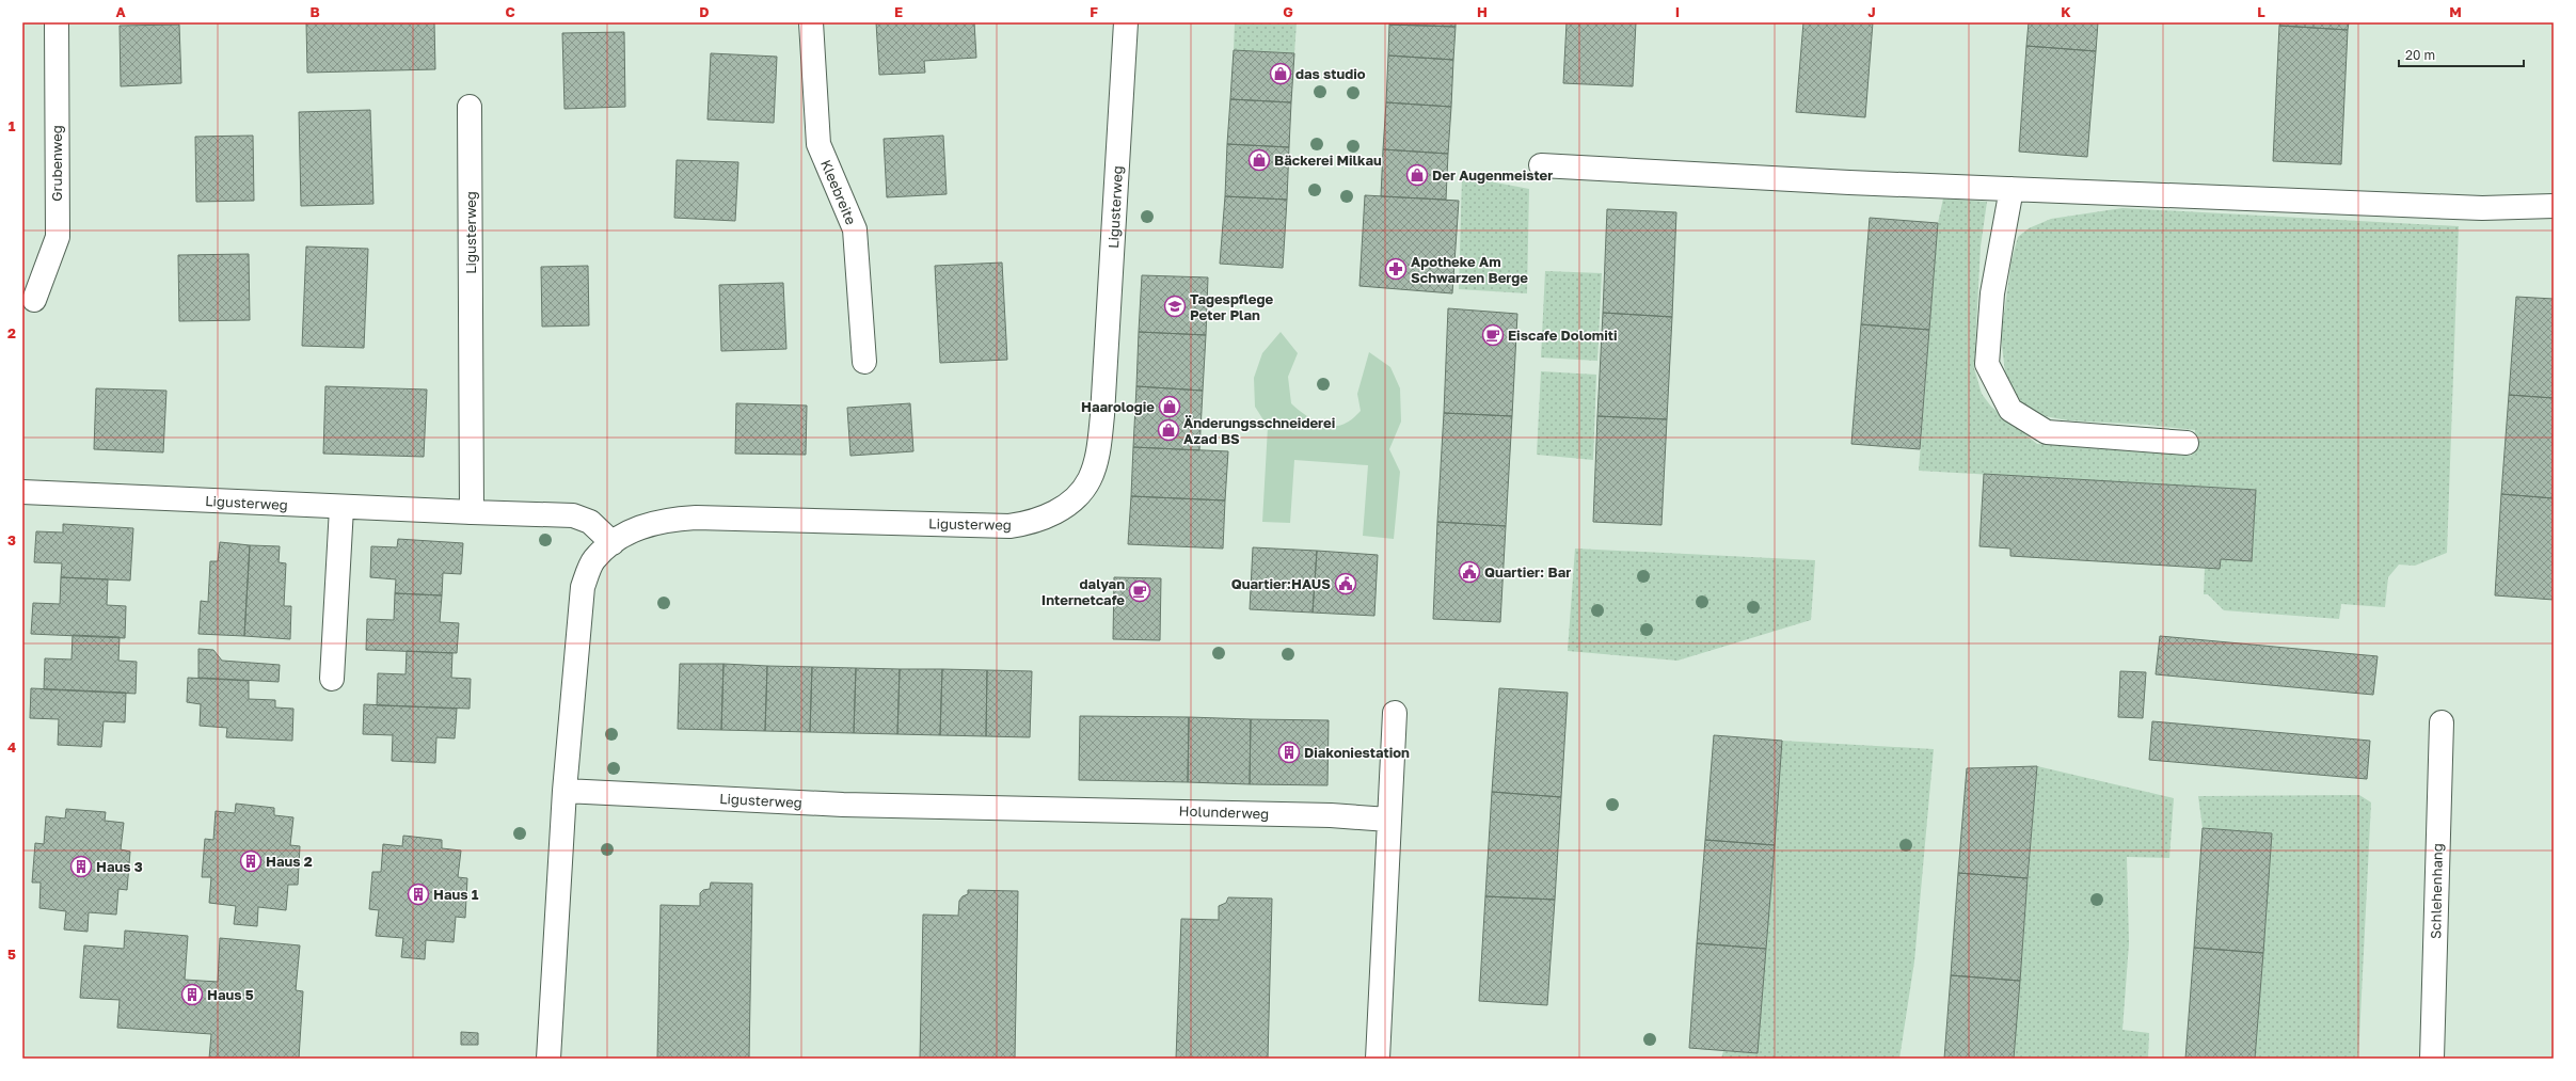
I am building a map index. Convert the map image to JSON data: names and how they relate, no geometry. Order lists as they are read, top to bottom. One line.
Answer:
{"streets":{"street":["Grubenweg","Kleebreite","Ligusterweg","Holunderweg","Schlehenhang"]},"crossings":[["Ligusterweg","Holunderweg"]],"places":{"shop":["das studio","Bäckerei Milkau","Der Augenmeister","Haarologie","Änderungsschneiderei Azad BS"],"pharmacy":["Apotheke Am Schwarzen Berge"],"school or university":["Tagespflege Peter Plan"],"cafe":["Eiscafe Dolomiti","dalyan Internetcafe"],"public building":["Quartier: Bar","Quartier:HAUS"],"building":["Diakoniestation","Haus 2","Haus 3","Haus 1","Haus 5"]},"scale_bar":"20 m","grid":{"columns":["A","B","C","D","E","F","G","H","I","J","K","L","M"],"rows":["1","2","3","4","5"]}}
